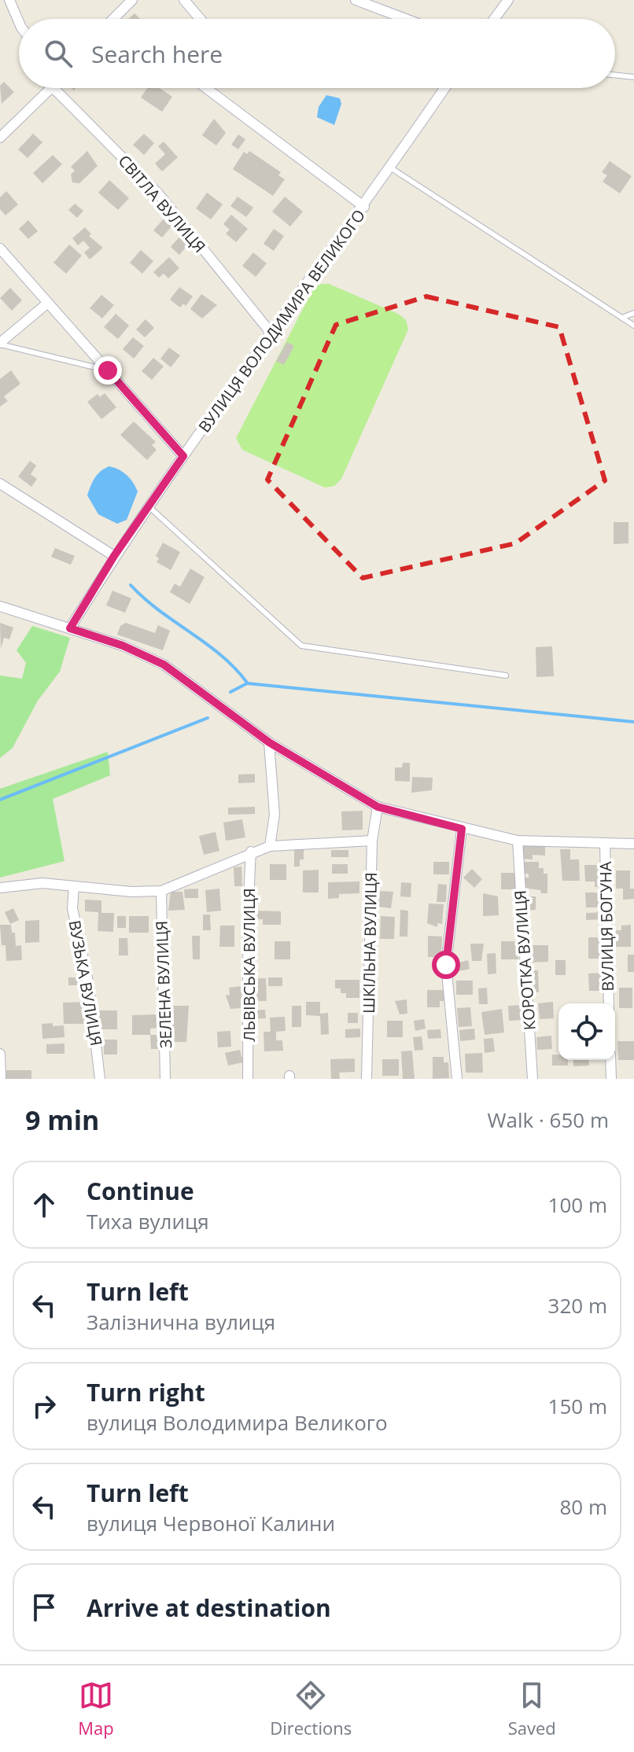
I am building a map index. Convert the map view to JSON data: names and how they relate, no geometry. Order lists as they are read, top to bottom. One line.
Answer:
{"streets":{"street":["СВІТЛА ВУЛИЦЯ","ВУЛИЦЯ ВОЛОДИМИРА ВЕЛИКОГО","ВУЛИЦЯ БОГУНА","ШКІЛЬНА ВУЛИЦЯ","КОРОТКА ВУЛИЦЯ","ЛЬВІВСЬКА ВУЛИЦЯ","ВУЗЬКА ВУЛИЦЯ","ЗЕЛЕНА ВУЛИЦЯ"]},"crossings":[["СВІТЛА ВУЛИЦЯ","ВУЛИЦЯ ВОЛОДИМИРА ВЕЛИКОГО"]],"page":{"search":"Search here","heading":["9 min","Walk · 650 m"],"list":[["Continue","Тиха вулиця","100 m"],["Turn left","Залізнична вулиця","320 m"],["Turn right","вулиця Володимира Великого","150 m"],["Turn left","вулиця Червоної Калини","80 m"],"Arrive at destination"],"nav":["Map","Directions","Saved"]}}
